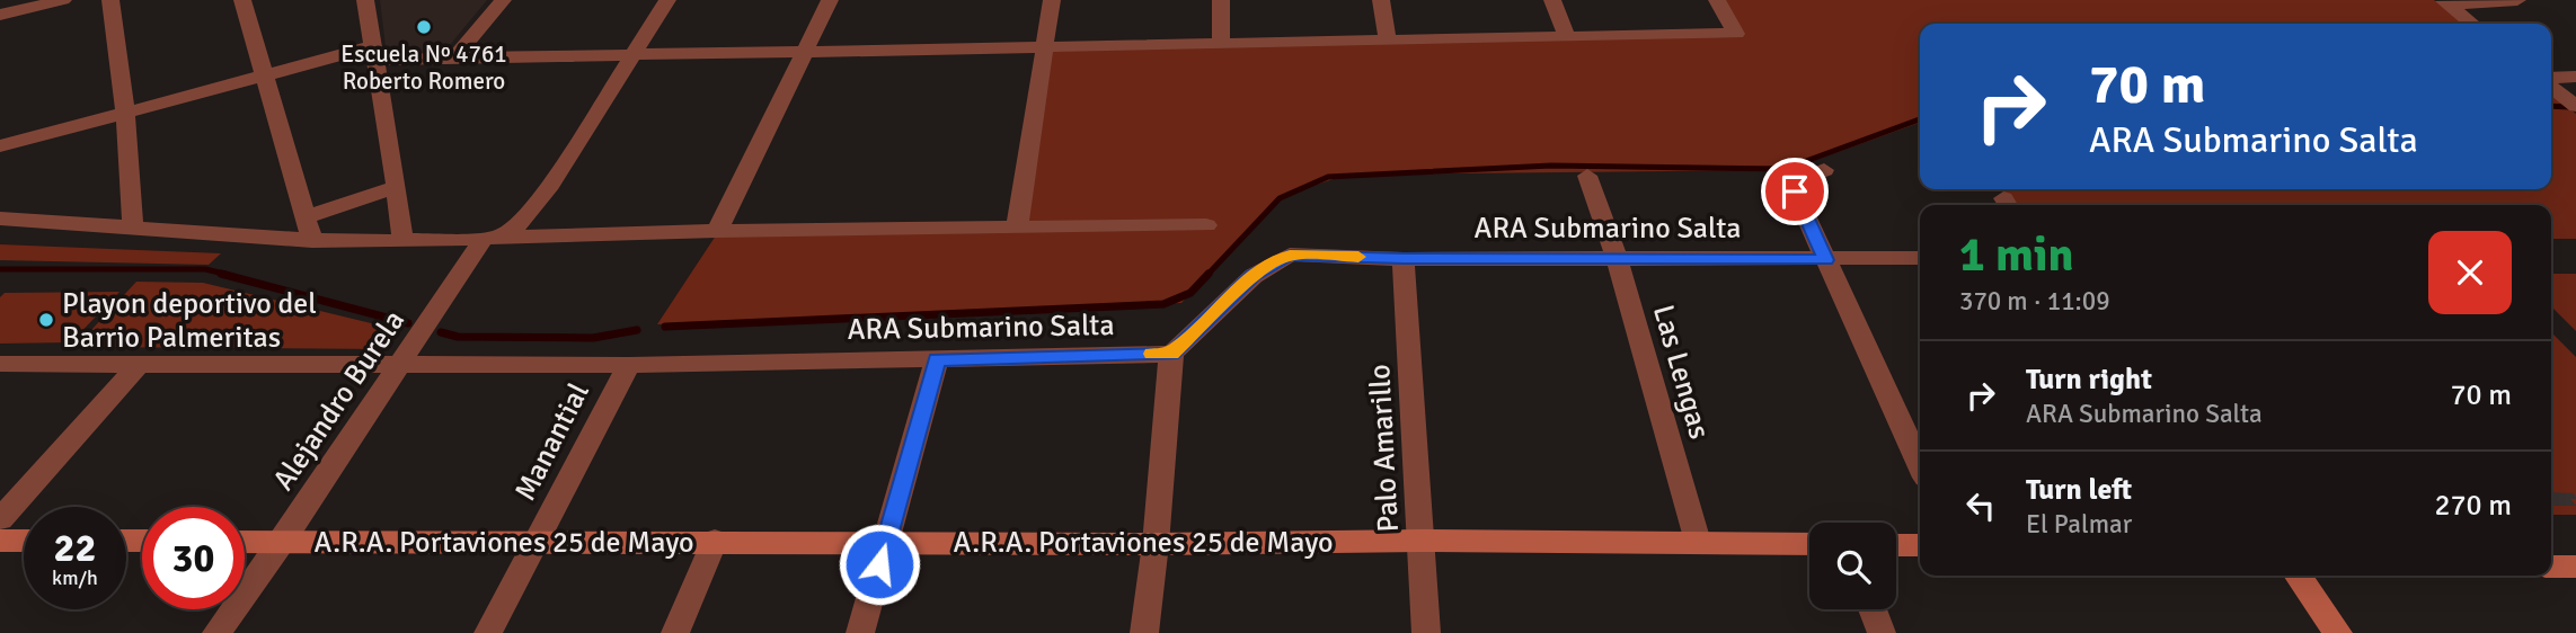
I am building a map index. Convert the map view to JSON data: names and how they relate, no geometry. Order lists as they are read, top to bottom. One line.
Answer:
{"streets":{"street":["ARA Submarino Salta","Las Lengas","Alejandro Burela","Manantial","Palo Amarillo","A.R.A. Portaviones 25 de Mayo"]},"crossings":[["ARA Submarino Salta","Las Lengas"],["ARA Submarino Salta","Alejandro Burela"],["ARA Submarino Salta","Manantial"],["ARA Submarino Salta","Palo Amarillo"],["Las Lengas","A.R.A. Portaviones 25 de Mayo"],["Alejandro Burela","A.R.A. Portaviones 25 de Mayo"],["Manantial","A.R.A. Portaviones 25 de Mayo"],["Palo Amarillo","A.R.A. Portaviones 25 de Mayo"]],"places":["Escuela Nº 4761 Roberto Romero","Playon deportivo del Barrio Palmeritas"],"page":{"turn":["70 m","ARA Submarino Salta"],"heading":["1 min","370 m · 11:09"],"list":[{"name":"Turn right","note":"ARA Submarino Salta","value":"70 m"},{"name":"Turn left","note":"El Palmar","value":"270 m"}],"speed":"22 km/h","limit":"30"}}
